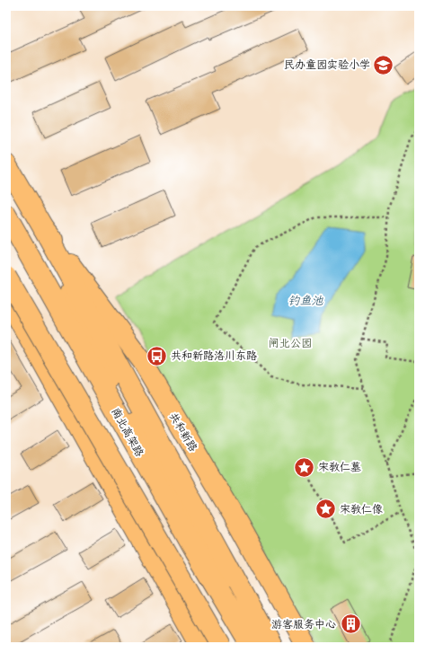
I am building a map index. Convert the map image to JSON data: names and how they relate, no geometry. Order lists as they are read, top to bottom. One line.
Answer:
{"streets":{"main road":["南北高架路","共和新路"]},"water":["钓鱼池"],"parks":["闸北公园"],"places":{"school or university":["民办童园实验小学"],"bus stop":["共和新路洛川东路"],"place":["宋教仁墓","宋教仁像"],"building":["游客服务中心"]}}
